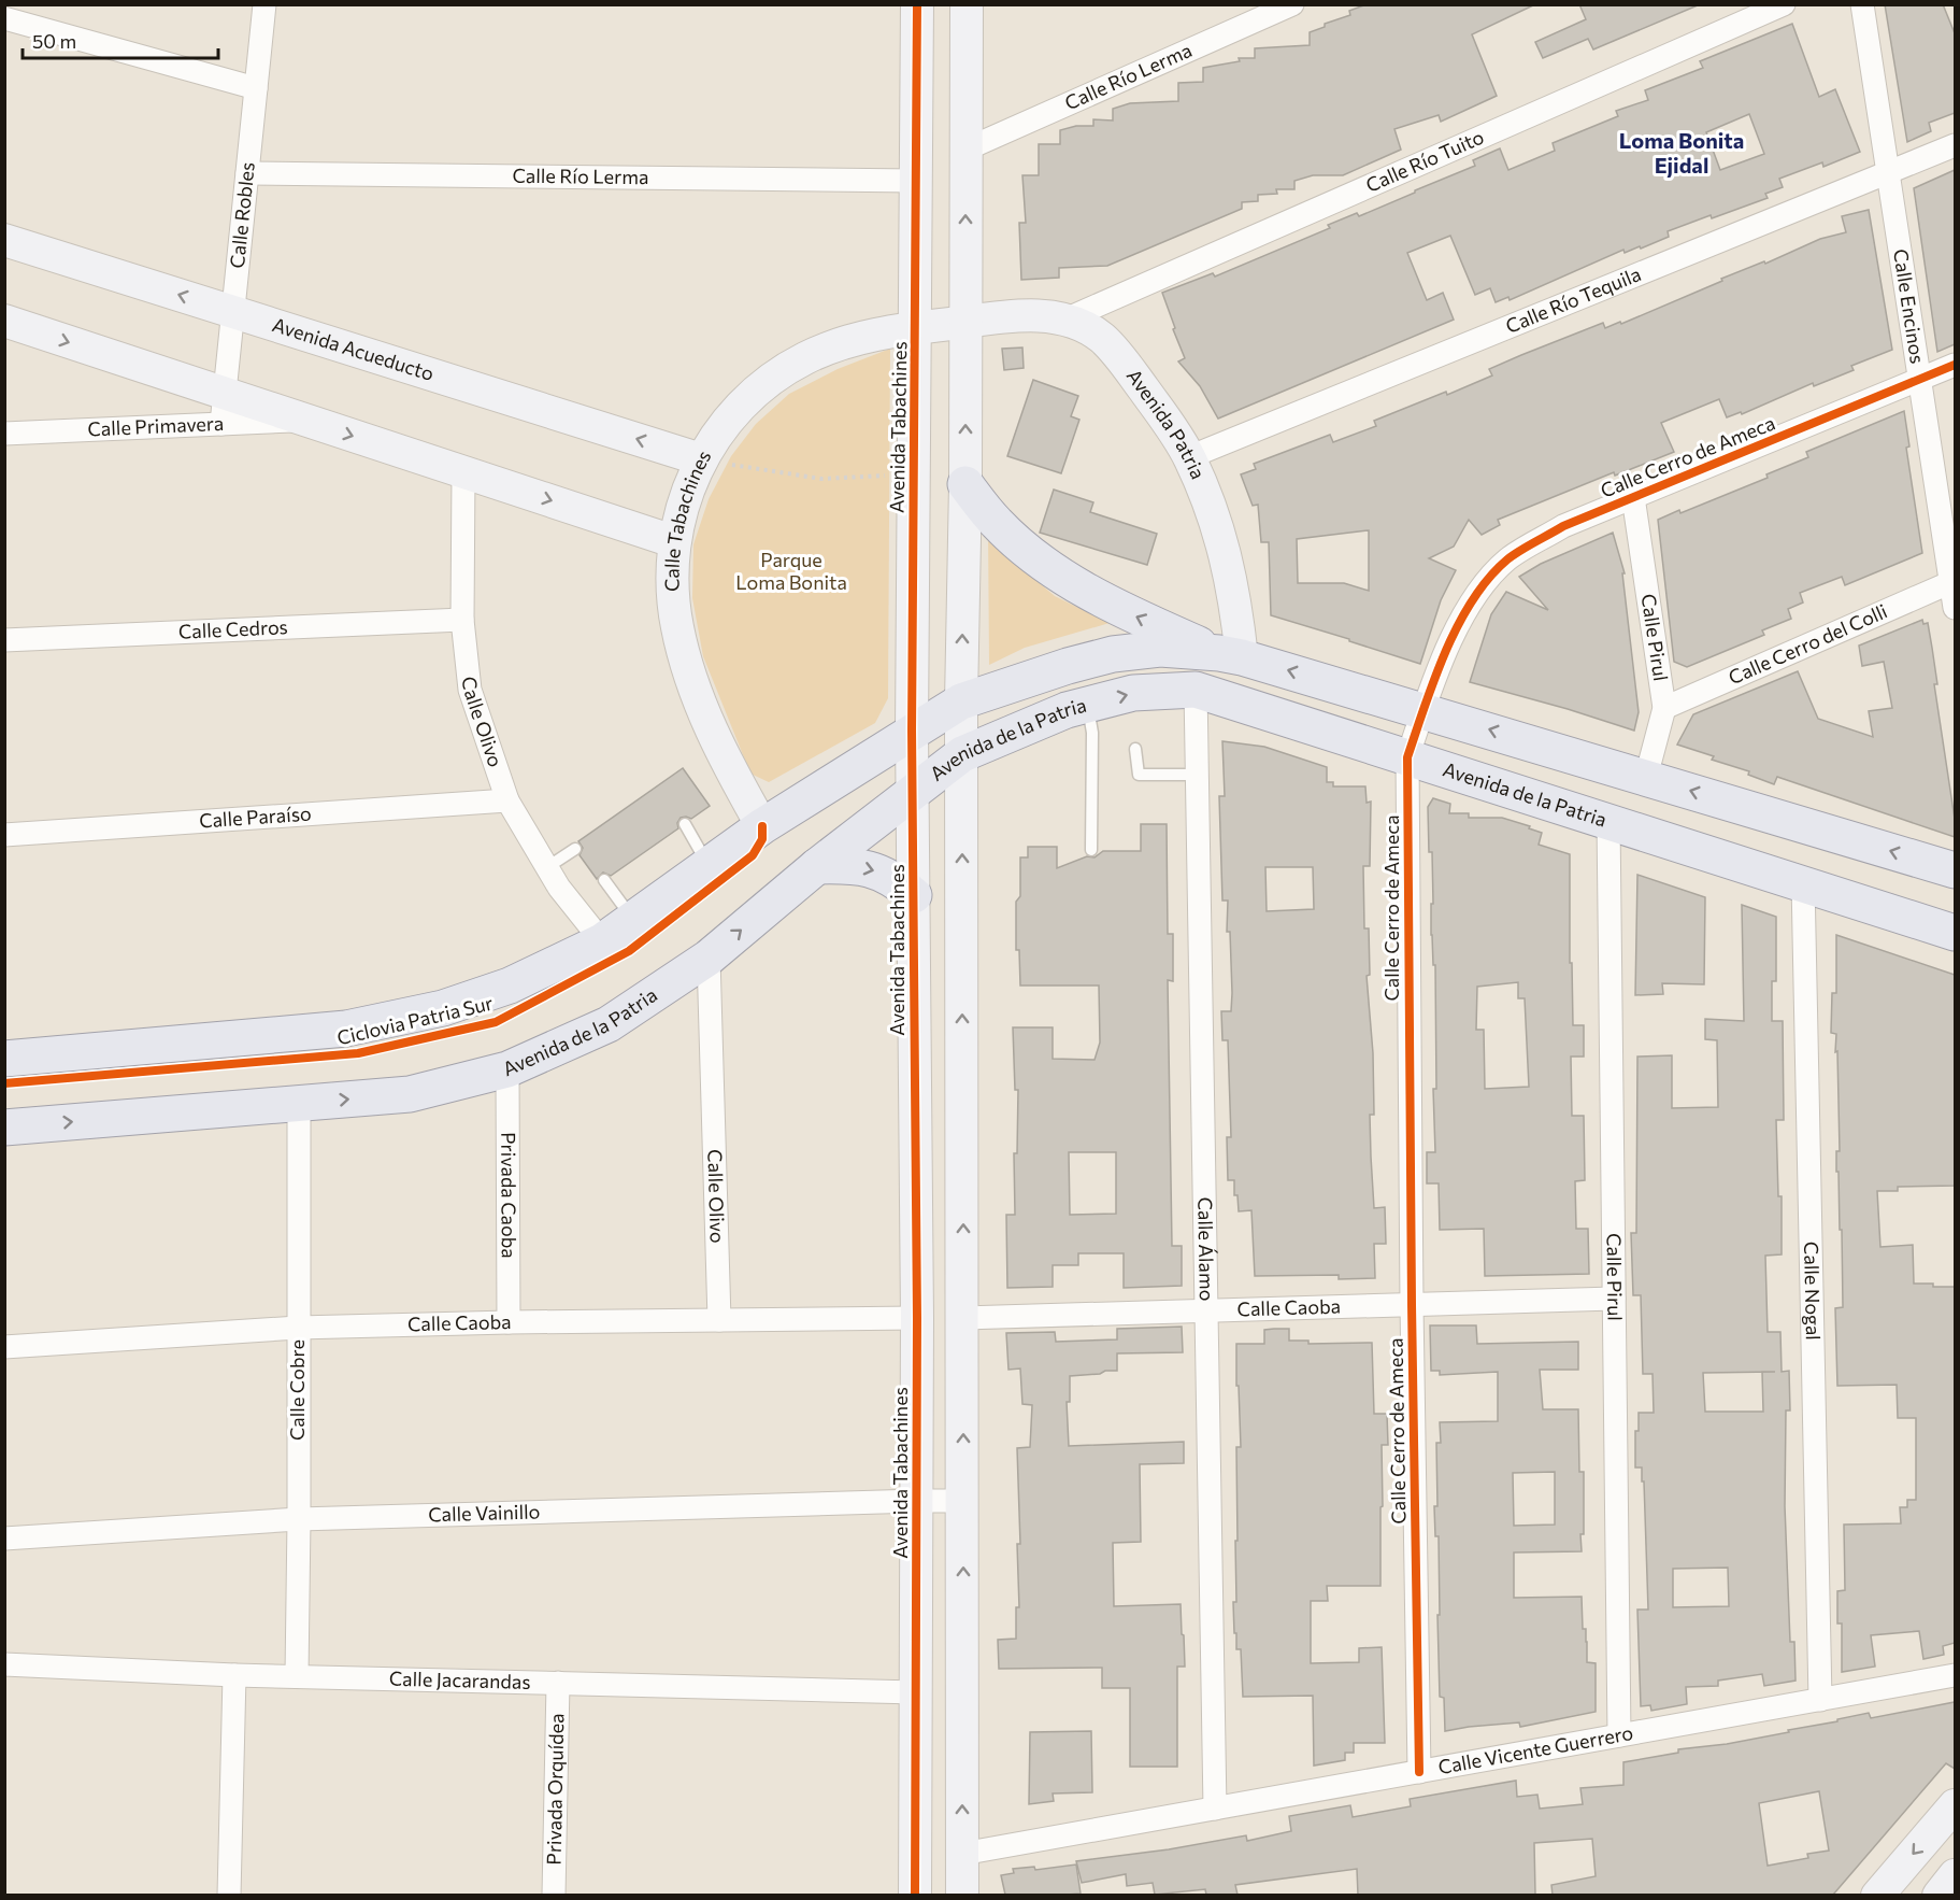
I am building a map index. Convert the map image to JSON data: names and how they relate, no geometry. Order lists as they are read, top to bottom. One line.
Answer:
{"streets":{"main road":["Avenida de la Patria"],"street":["Calle Río Lerma","Calle Río Tuito","Calle Robles","Calle Río Tequila","Calle Encinos","Avenida Acueducto","Avenida Patria","Calle Primavera","Avenida Tabachines","Calle Cerro de Ameca","Calle Tabachines","Calle Cedros","Calle Pirul","Calle Cerro del Colli","Calle Olivo","Calle Paraíso","Privada Caoba","Calle Álamo","Calle Nogal","Calle Caoba","Calle Cobre","Calle Vainillo","Calle Jacarandas","Calle Vicente Guerrero","Privada Orquídea"],"cycle path":["Ciclovia Patria Sur"]},"crossings":[["Calle Río Lerma","Calle Robles"],["Calle Río Lerma","Avenida Tabachines"],["Calle Río Tuito","Avenida Patria"],["Calle Robles","Avenida Acueducto"],["Calle Robles","Calle Primavera"],["Calle Río Tequila","Calle Encinos"],["Calle Río Tequila","Avenida Patria"],["Calle Encinos","Calle Cerro de Ameca"],["Calle Encinos","Calle Cerro del Colli"],["Avenida Acueducto","Calle Tabachines"],["Avenida Patria","Calle Tabachines"],["Avenida Tabachines","Calle Tabachines"],["Avenida Tabachines","Avenida de la Patria"],["Avenida Tabachines","Calle Caoba"],["Avenida Tabachines","Calle Vainillo"],["Avenida Tabachines","Calle Jacarandas"],["Calle Cerro de Ameca","Calle Pirul"],["Calle Cerro de Ameca","Avenida de la Patria"],["Calle Cerro de Ameca","Calle Caoba"],["Calle Cerro de Ameca","Calle Vicente Guerrero"],["Calle Cedros","Calle Olivo"],["Calle Pirul","Calle Cerro del Colli"],["Calle Pirul","Avenida de la Patria"],["Calle Pirul","Calle Caoba"],["Calle Pirul","Calle Vicente Guerrero"],["Calle Olivo","Avenida de la Patria"],["Calle Olivo","Calle Paraíso"],["Calle Olivo","Calle Caoba"],["Avenida de la Patria","Privada Caoba"],["Avenida de la Patria","Calle Álamo"],["Avenida de la Patria","Calle Nogal"],["Avenida de la Patria","Calle Cobre"],["Privada Caoba","Calle Caoba"],["Calle Álamo","Calle Caoba"],["Calle Álamo","Calle Vicente Guerrero"],["Calle Nogal","Calle Vicente Guerrero"],["Calle Caoba","Calle Cobre"],["Calle Cobre","Calle Vainillo"],["Calle Cobre","Calle Jacarandas"],["Calle Jacarandas","Privada Orquídea"]],"districts":["Loma Bonita Ejidal"],"parks":["Parque Loma Bonita"],"scale_bar":"50 m"}
